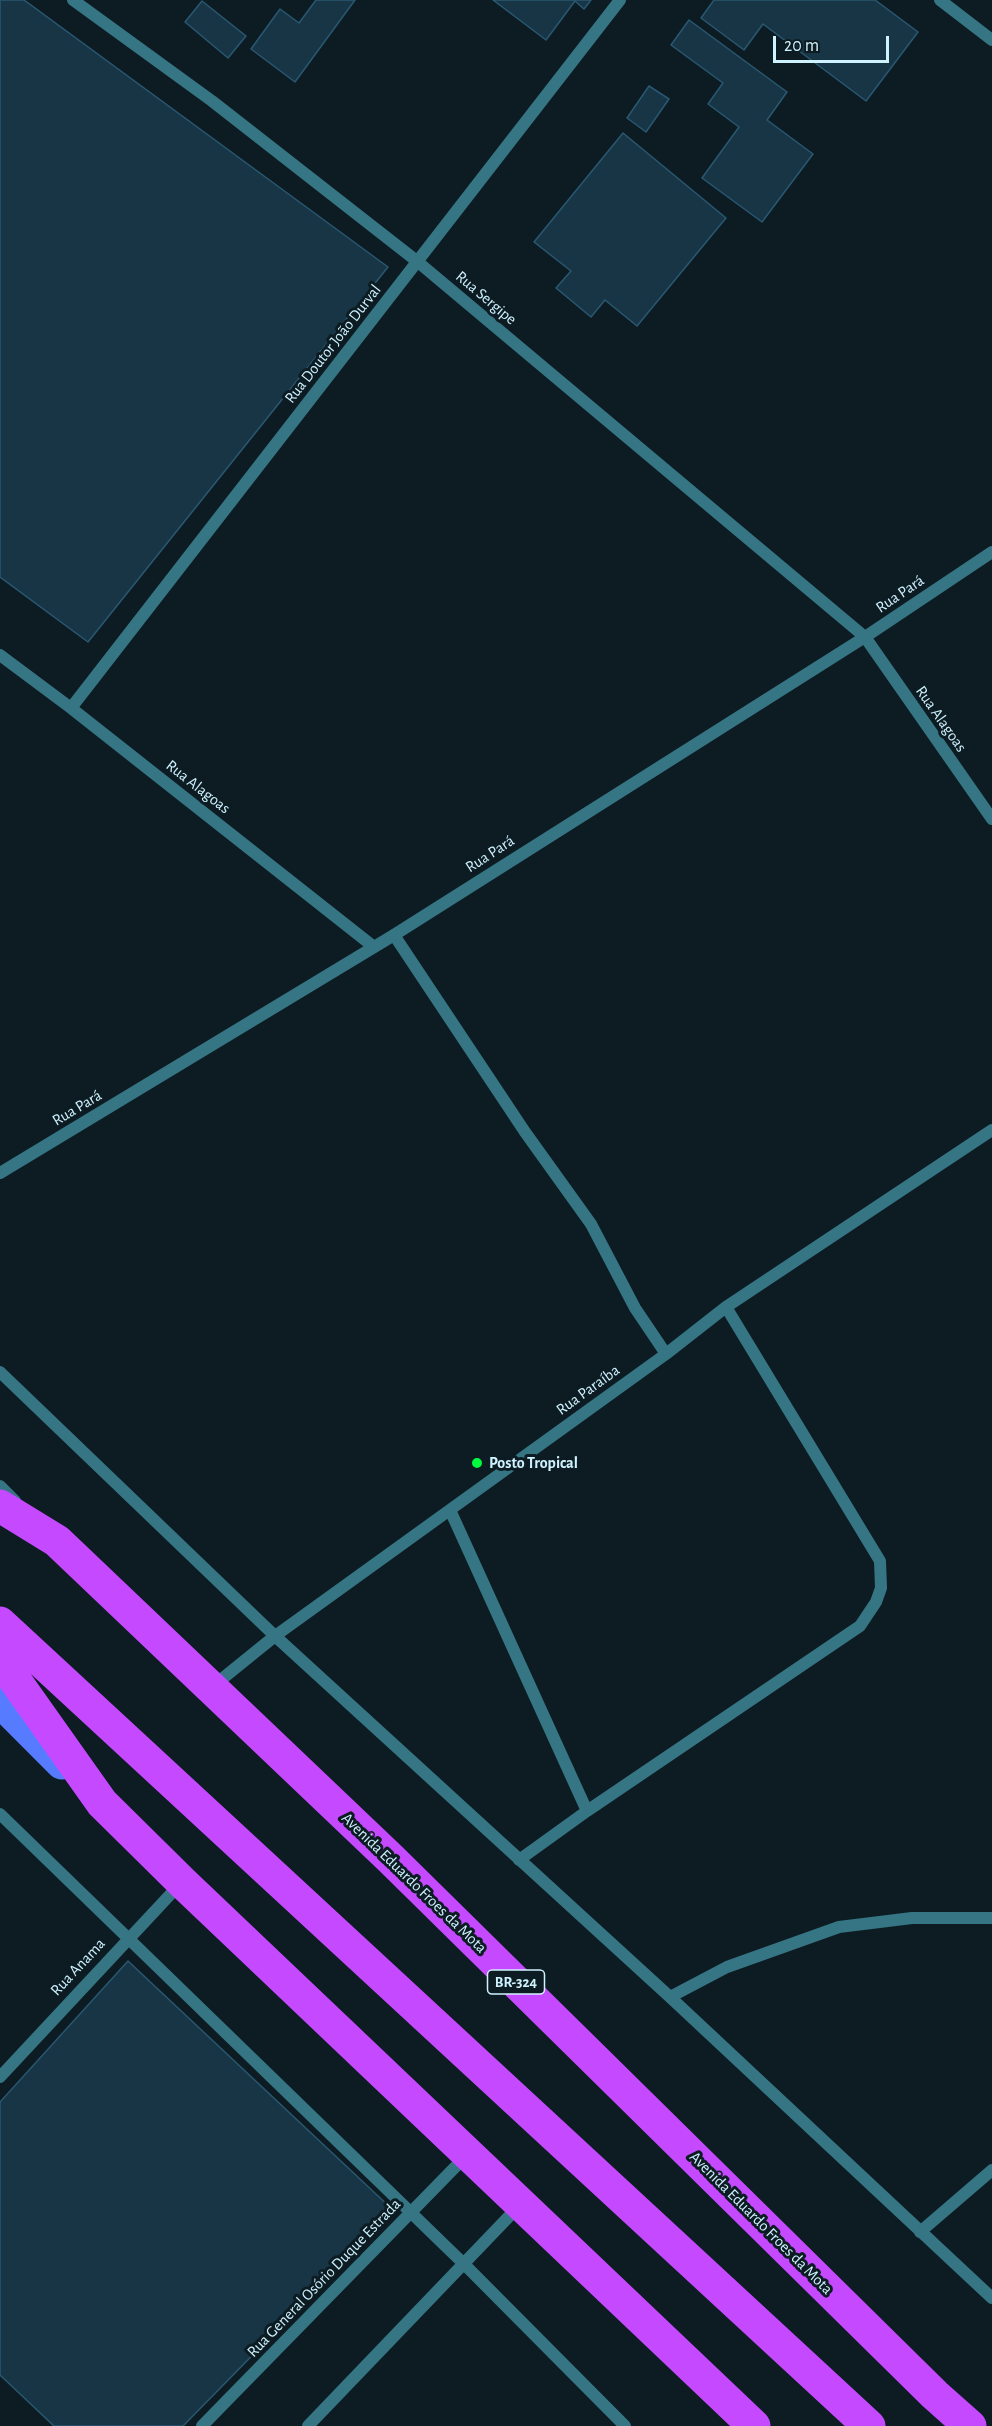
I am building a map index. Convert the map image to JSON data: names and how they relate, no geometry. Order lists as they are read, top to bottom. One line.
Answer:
{"streets":{"highway":["Avenida Eduardo Froes da Mota","BR-324"],"street":["Rua Sergipe","Rua Doutor João Durval","Rua Pará","Rua Alagoas","Rua Paraíba","Rua Anama","Rua General Osório Duque Estrada"]},"crossings":[["Rua Sergipe","Rua Doutor João Durval"],["Rua Sergipe","Rua Pará"],["Rua Sergipe","Rua Alagoas"],["Rua Doutor João Durval","Rua Alagoas"],["Rua Pará","Rua Alagoas"],["Rua Paraíba","Avenida Eduardo Froes da Mota"]],"places":["Posto Tropical"],"scale_bar":"20 m"}
